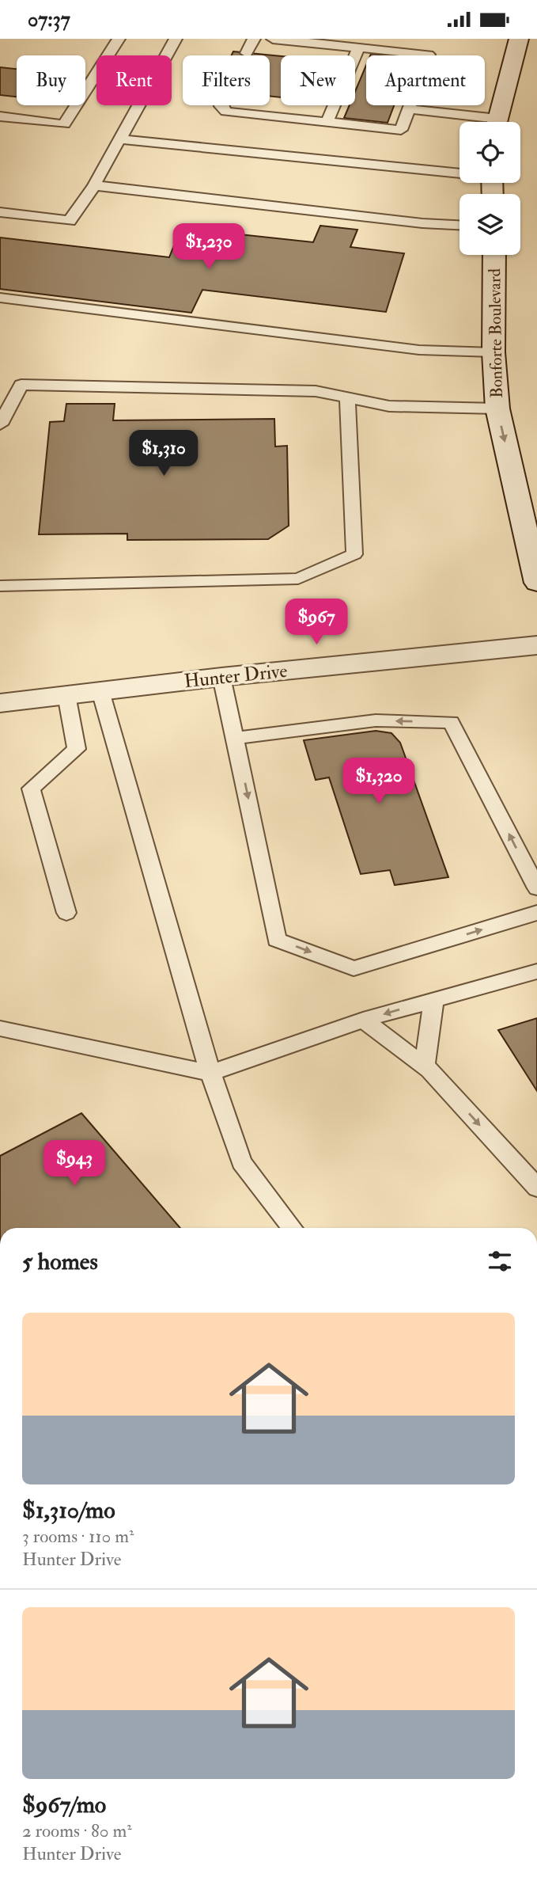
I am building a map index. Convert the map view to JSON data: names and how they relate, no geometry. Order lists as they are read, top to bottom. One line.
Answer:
{"streets":{"main road":["Bonforte Boulevard","Hunter Drive"]},"one_way":["Bonforte Boulevard"],"page":{"status":"07:37","chip":["Buy","Rent","Filters","New","Apartment"],"price":["$1,230","$1,310","$967","$1,320","$943"],"heading":"5 homes","list":[{"name":"$1,310/mo","note":"3 rooms · 110 m² · Hunter Drive"},{"name":"$967/mo","note":"2 rooms · 80 m² · Hunter Drive"}]}}
